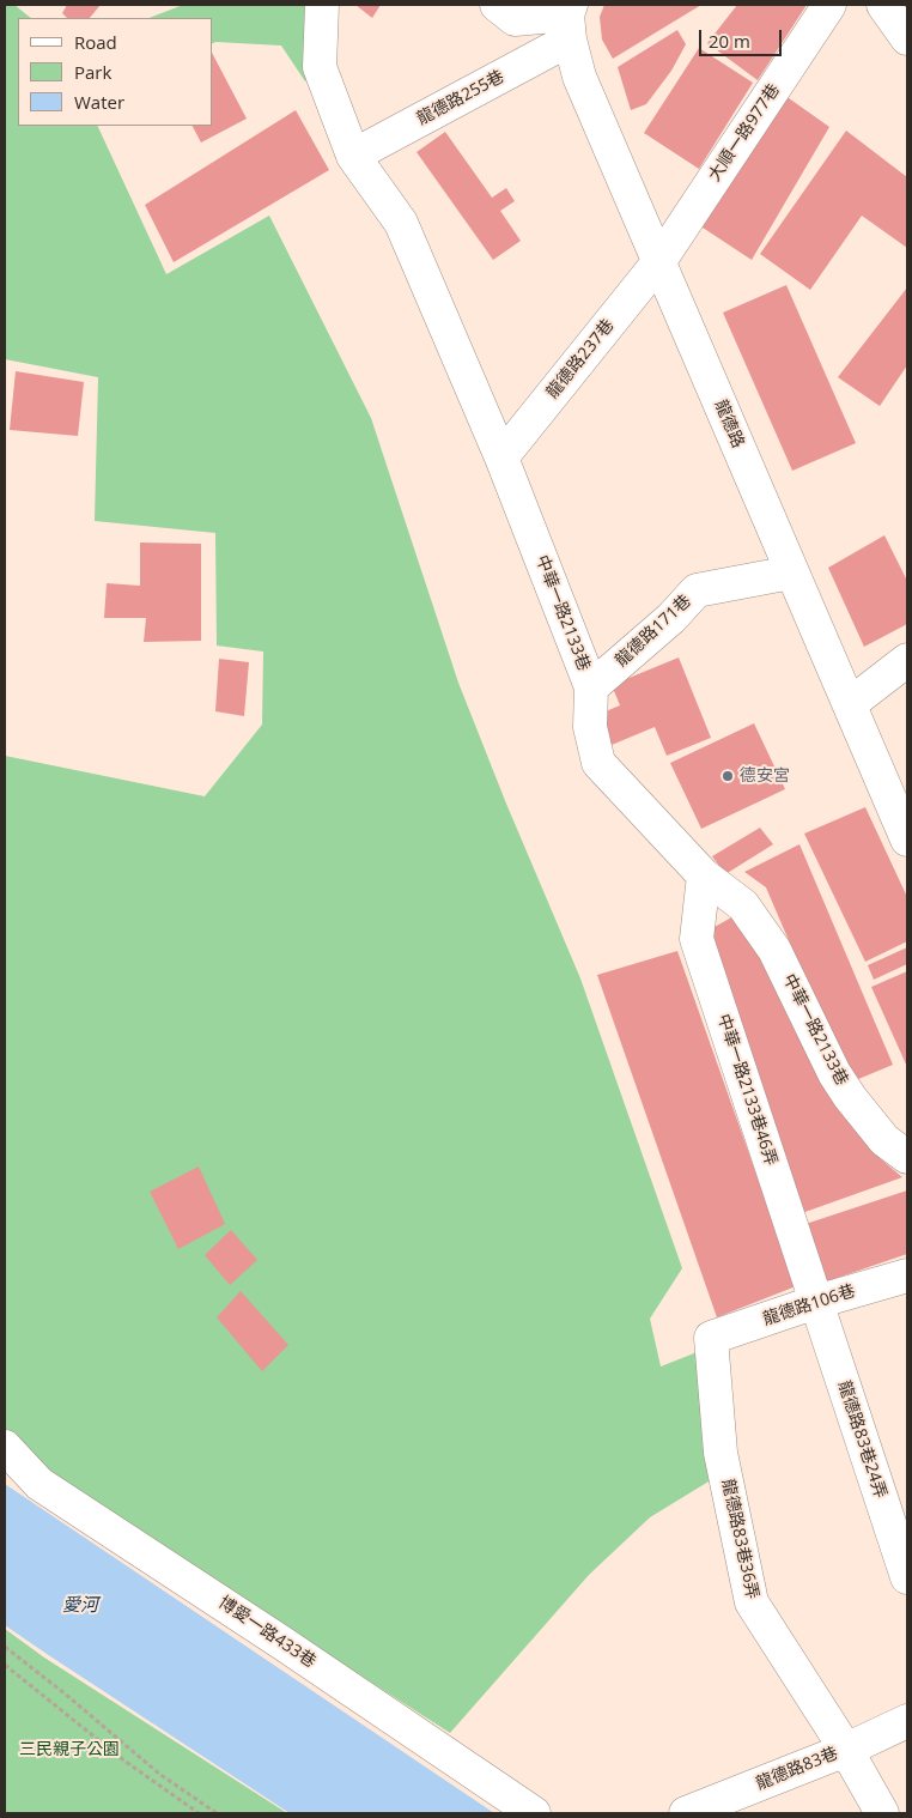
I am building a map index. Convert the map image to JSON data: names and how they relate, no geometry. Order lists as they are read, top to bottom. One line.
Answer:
{"streets":{"street":["龍德路255巷","大順一路977巷","龍德路237巷","龍德路","中華一路2133巷","龍德路171巷","中華一路2133巷46弄","龍德路106巷","龍德路83巷24弄","龍德路83巷36弄","博愛一路433巷","龍德路83巷"]},"crossings":[["龍德路255巷","龍德路"],["龍德路255巷","中華一路2133巷"],["大順一路977巷","龍德路237巷"],["大順一路977巷","龍德路"],["龍德路237巷","龍德路"],["龍德路237巷","中華一路2133巷"],["龍德路","龍德路171巷"],["中華一路2133巷","龍德路171巷"],["中華一路2133巷","中華一路2133巷46弄"],["中華一路2133巷46弄","龍德路106巷"],["中華一路2133巷46弄","龍德路83巷24弄"],["龍德路106巷","龍德路83巷24弄"],["龍德路106巷","龍德路83巷36弄"],["龍德路83巷36弄","龍德路83巷"]],"water":["愛河"],"parks":["三民親子公園"],"places":["德安宮"],"legend":["Road","Park","Water"],"scale_bar":"20 m"}
